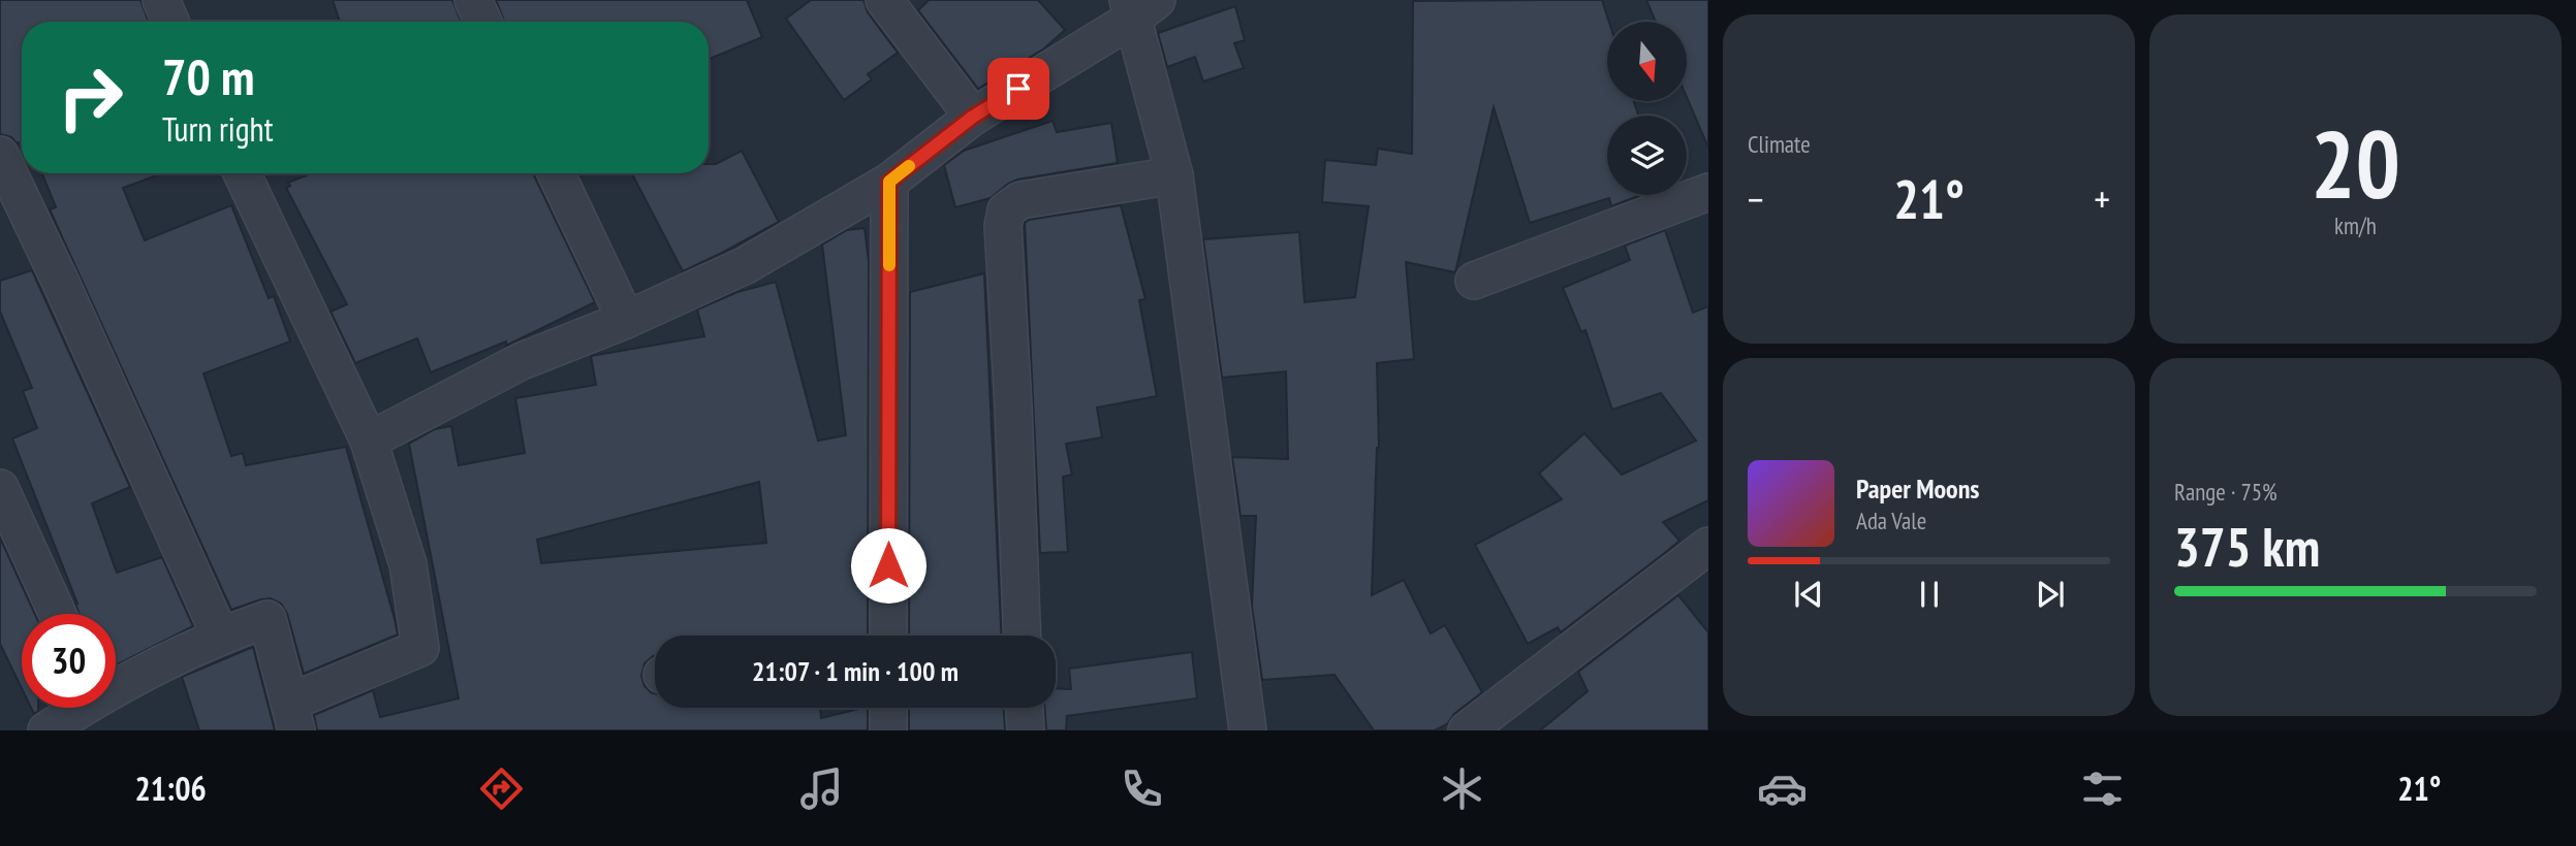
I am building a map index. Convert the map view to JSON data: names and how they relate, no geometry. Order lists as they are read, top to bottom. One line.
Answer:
{"north":"bottom","page":{"tile":["Climate",["20","km/h"],["Range · 75%","375 km"]],"turn":["70 m","Turn right"],"heat":["−","21°","+"],"song":["Paper Moons","Ada Vale"],"limit":"30","trip":"21:07 · 1 min · 100 m","tabs":["21:06","21°"]}}
